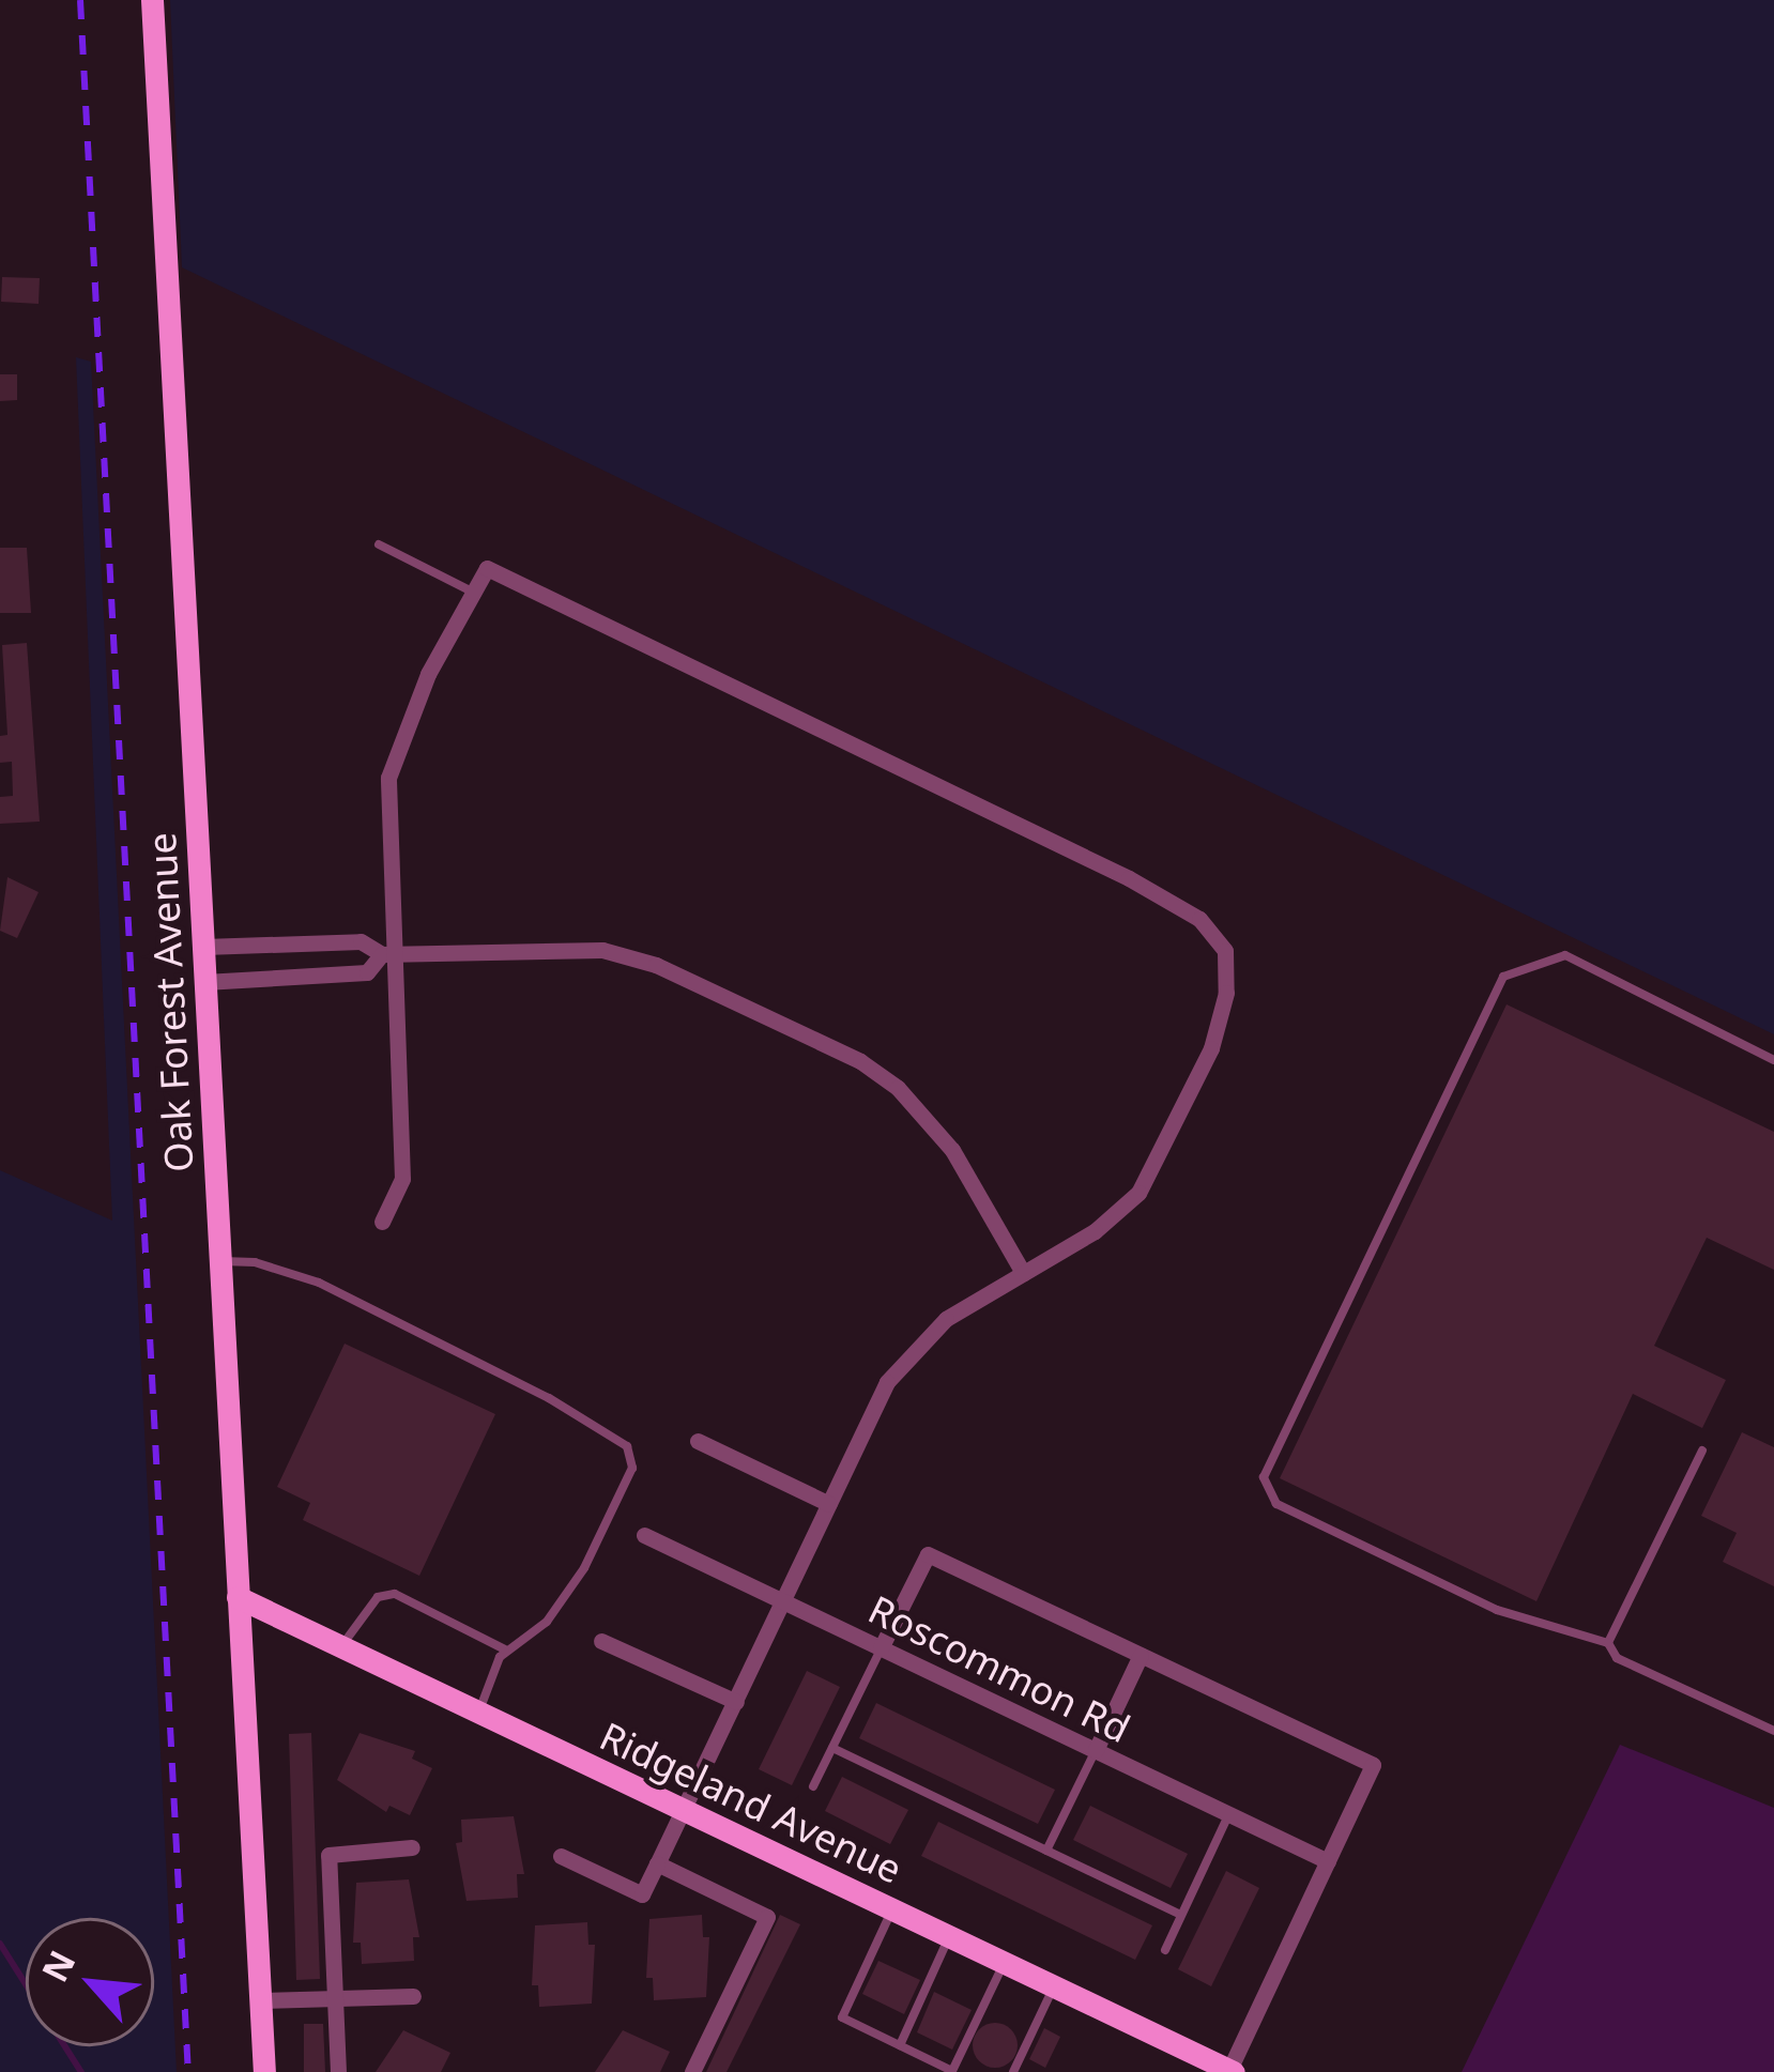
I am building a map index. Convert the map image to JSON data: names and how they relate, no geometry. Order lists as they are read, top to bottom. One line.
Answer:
{"streets":{"street":["Oak Forest Avenue","Roscommon Rd","Ridgeland Avenue"]},"crossings":[["Oak Forest Avenue","Ridgeland Avenue"]],"north":"top left"}
